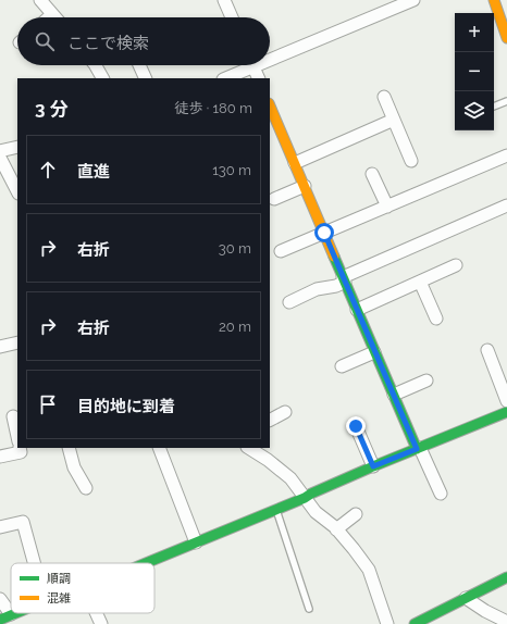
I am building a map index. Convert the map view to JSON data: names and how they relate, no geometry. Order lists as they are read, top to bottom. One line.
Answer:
{"legend":["順調","混雑"],"page":{"map_buttons":["+","−"],"search":"ここで検索","heading":["3 分","徒歩 · 180 m"],"list":[["直進","130 m"],["右折","30 m"],["右折","20 m"],"目的地に到着"]}}
